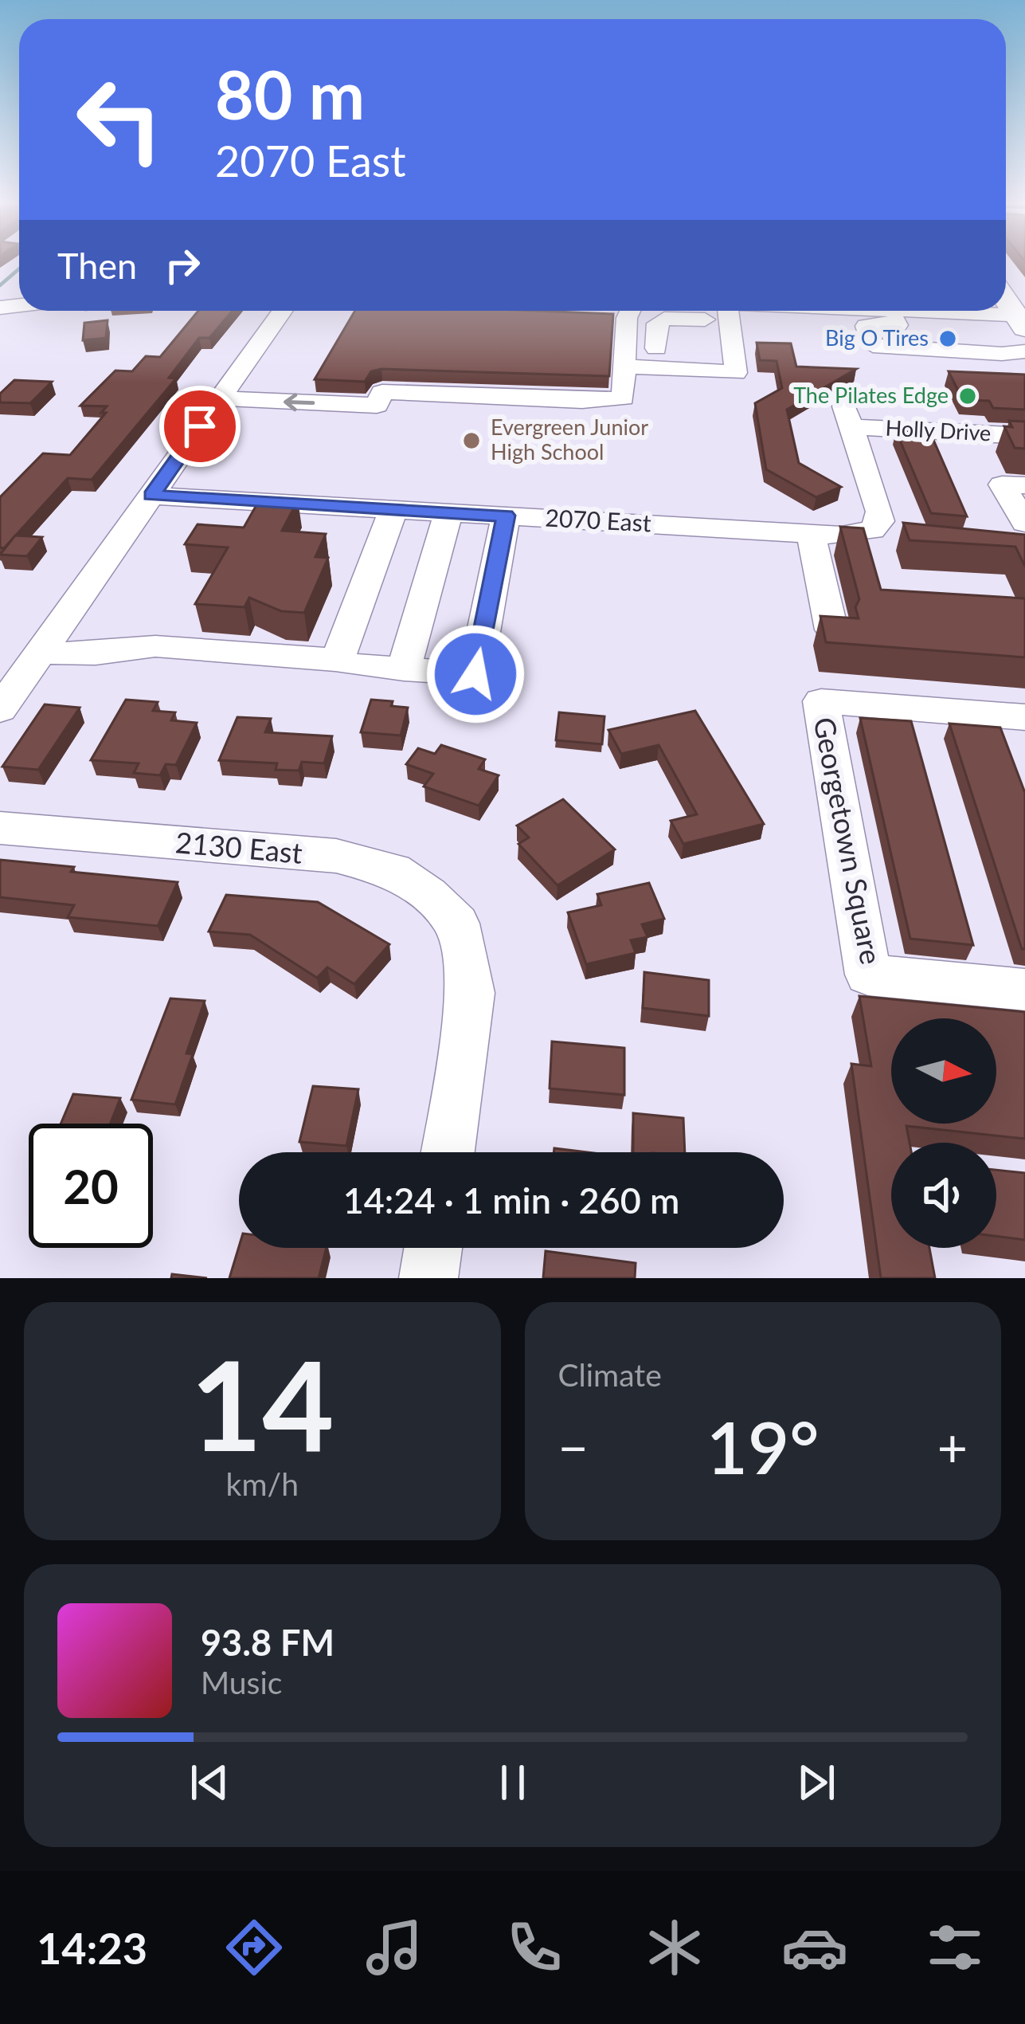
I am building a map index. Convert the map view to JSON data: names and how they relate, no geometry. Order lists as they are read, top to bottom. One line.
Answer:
{"streets":{"street":["Holly Drive","2070 East","Georgetown Square","2130 East"]},"crossings":[["Holly Drive","2070 East"]],"places":["Big O Tires","The Pilates Edge","Evergreen Junior High School"],"north":"right","page":{"turn":["80 m","2070 East"],"then":"Then","limit":"20","trip":"14:24 · 1 min · 260 m","tile":[["14","km/h"],"Climate"],"heat":["−","19°","+"],"song":["93.8 FM","Music"],"tabs":"14:23"}}
